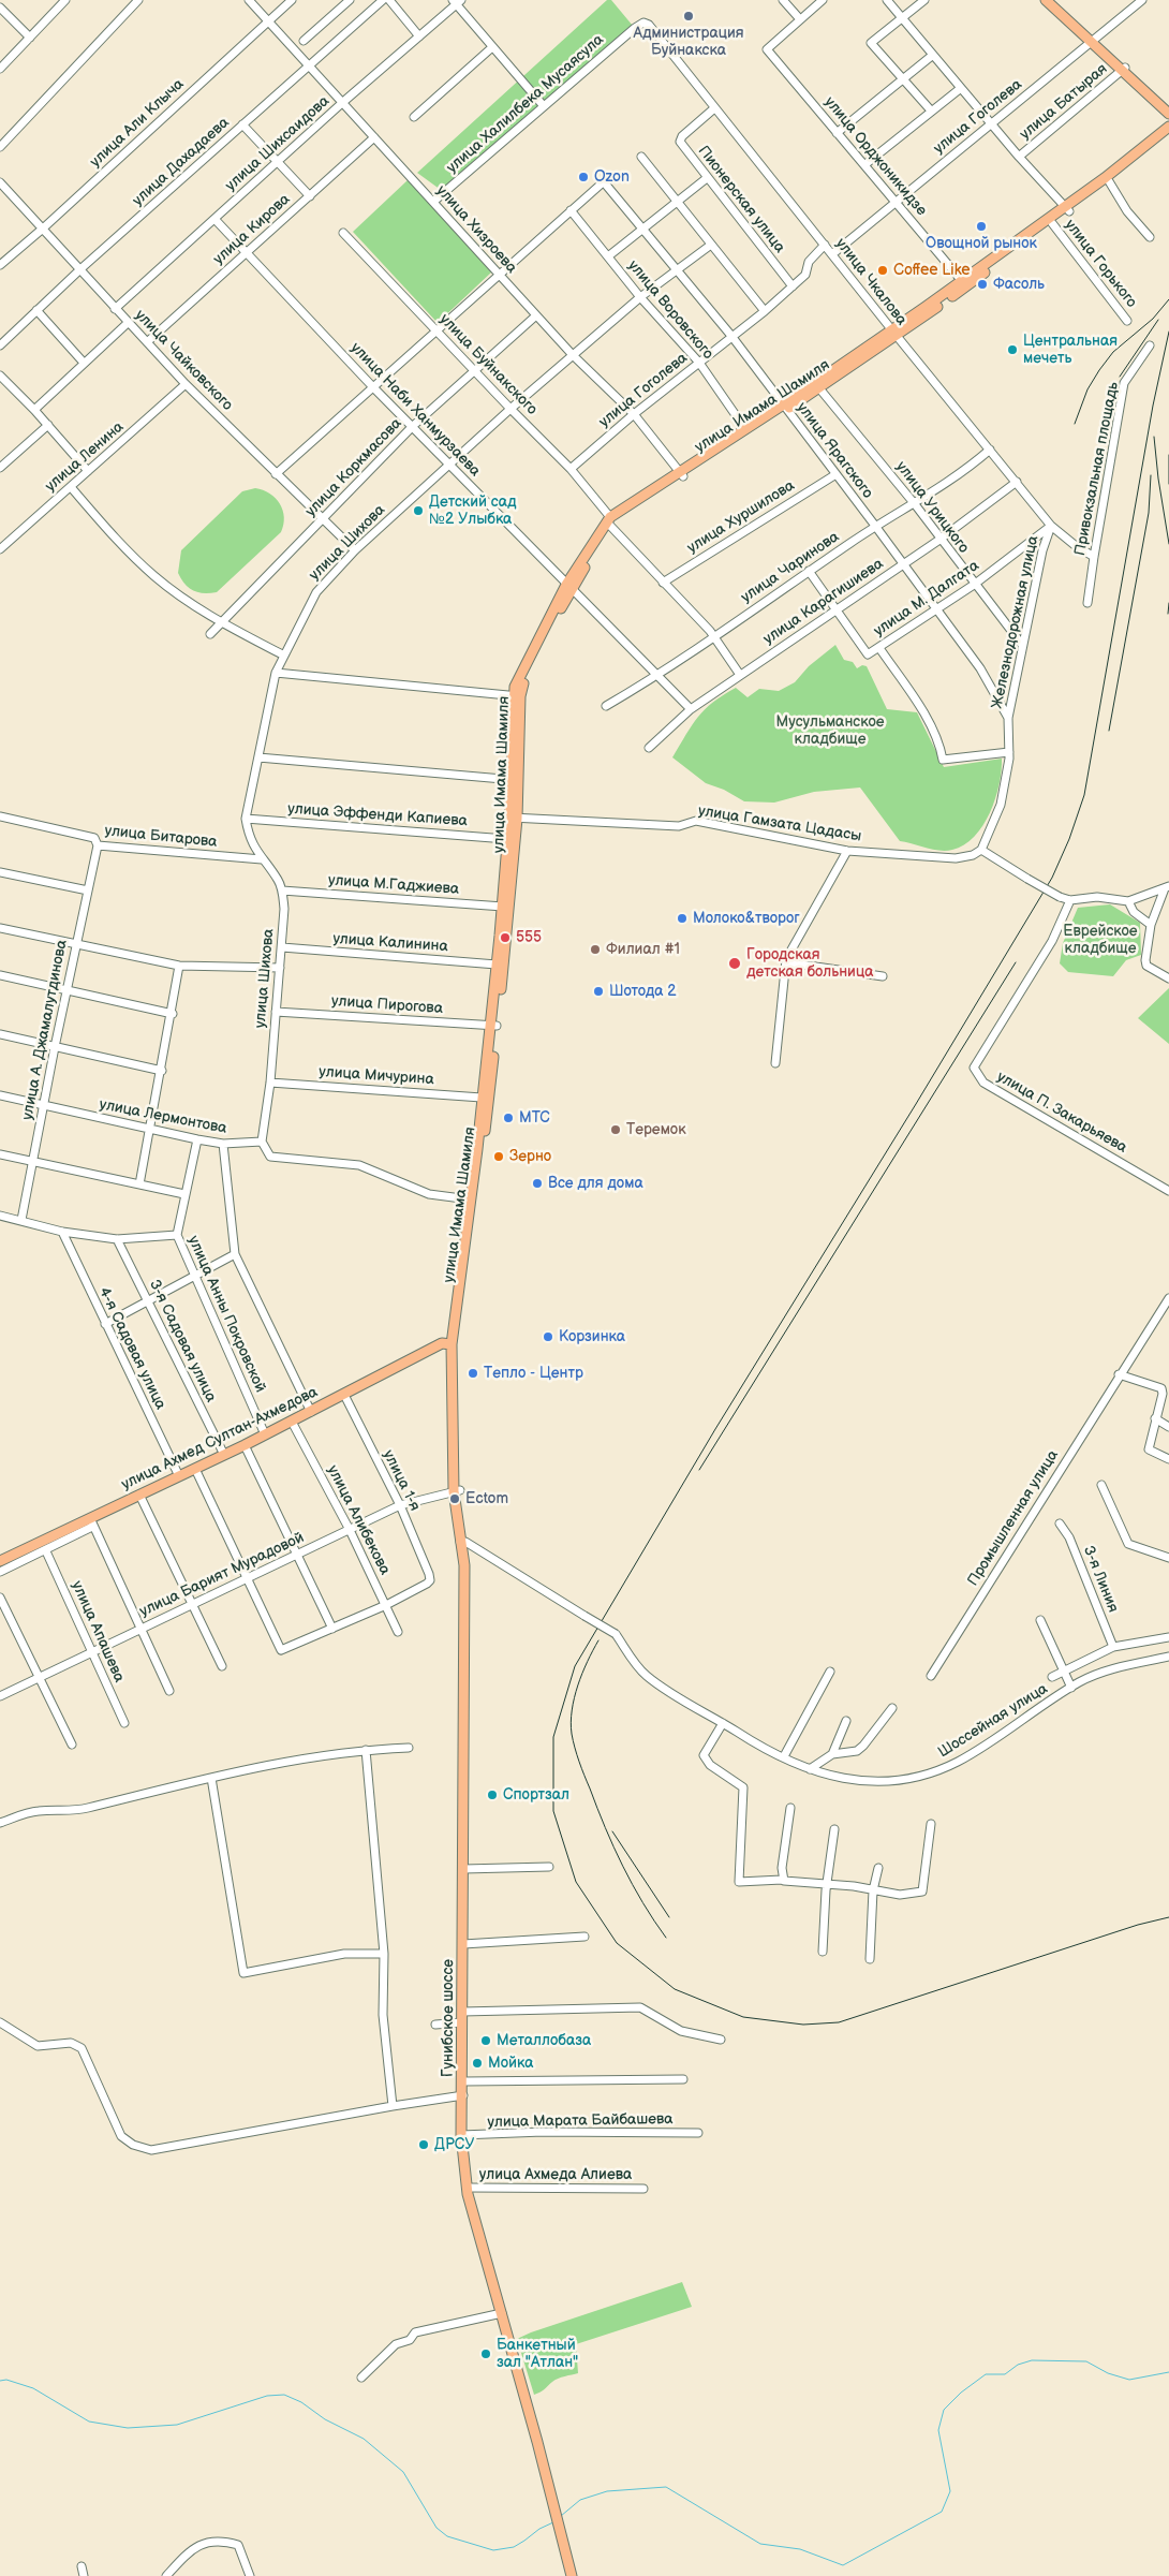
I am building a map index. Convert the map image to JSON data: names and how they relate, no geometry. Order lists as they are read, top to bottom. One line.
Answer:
{"streets":{"main road":["улица Имама Шамиля","улица Ахмед Султан-Ахмедова","Гунибское шоссе"],"street":["улица Батырая","улица Халилбека Мусаясула","улица Гоголева","улица Али Клыча","улица Шихсаидова","улица Орджоникидзе","улица Дахадаева","Пионерская улица","улица Кирова","улица Хизроева","улица Горького","улица Чкалова","улица Воровского","улица Чайковского","улица Буйнакского","улица Наби Ханмурзаева","улица Ярагского","улица Ленина","улица Коркмасова","Привокзальная площадь","улица Урицкого","улица Хуршилова","улица Шихова","улица Чаринова","улица М. Далгата","улица Карагишиева","Железнодорожная улица","улица Эффенди Капиева","улица Гамзата Цадасы","улица Битарова","улица М.Гаджиева","улица Калинина","улица Пирогова","улица А. Джамалутдинова","улица Мичурина","улица П. Закарьяева","улица Лермонтова","улица Анны Покровской","3-я Садовая улица","4-я Садовая улица","улица 1-я","Промышленная улица","улица Алибекова","улица Барият Мурадовой","3-я Линия","улица Апашева","Шоссейная улица","улица Марата Байбашева","улица Ахмеда Алиева"]},"crossings":[["улица Батырая","улица Горького"],["улица Халилбека Мусаясула","улица Хизроева"],["улица Халилбека Мусаясула","улица Чкалова"],["улица Гоголева","улица Орджоникидзе"],["улица Гоголева","Пионерская улица"],["улица Гоголева","улица Хизроева"],["улица Гоголева","улица Горького"],["улица Гоголева","улица Чкалова"],["улица Гоголева","улица Воровского"],["улица Гоголева","улица Буйнакского"],["улица Гоголева","улица Ярагского"],["улица Али Клыча","улица Хизроева"],["улица Али Клыча","улица Чайковского"],["улица Шихсаидова","улица Хизроева"],["улица Шихсаидова","улица Чайковского"],["улица Шихсаидова","улица Наби Ханмурзаева"],["улица Орджоникидзе","улица Имама Шамиля"],["улица Дахадаева","улица Хизроева"],["улица Дахадаева","улица Чайковского"],["Пионерская улица","улица Чкалова"],["улица Кирова","улица Хизроева"],["улица Кирова","улица Чайковского"],["улица Кирова","улица Наби Ханмурзаева"],["улица Хизроева","улица Имама Шамиля"],["улица Хизроева","улица Коркмасова"],["улица Хизроева","улица Шихова"],["улица Горького","улица Имама Шамиля"],["улица Чкалова","улица Имама Шамиля"],["улица Чкалова","Привокзальная площадь"],["улица Чкалова","улица Чаринова"],["улица Чкалова","улица М. Далгата"],["улица Чкалова","улица Карагишиева"],["улица Чкалова","Железнодорожная улица"],["улица Воровского","улица Имама Шамиля"],["улица Воровского","улица Ярагского"],["улица Воровского","улица Шихова"],["улица Чайковского","улица Ленина"],["улица Чайковского","улица Коркмасова"],["улица Чайковского","улица Шихова"],["улица Буйнакского","улица Имама Шамиля"],["улица Буйнакского","улица Коркмасова"],["улица Буйнакского","улица Хуршилова"],["улица Буйнакского","улица Шихова"],["улица Буйнакского","улица Чаринова"],["улица Буйнакского","улица Карагишиева"],["улица Имама Шамиля","улица Наби Ханмурзаева"],["улица Имама Шамиля","улица Ярагского"],["улица Имама Шамиля","улица Урицкого"],["улица Имама Шамиля","улица Эффенди Капиева"],["улица Имама Шамиля","улица Гамзата Цадасы"],["улица Имама Шамиля","улица М.Гаджиева"],["улица Имама Шамиля","улица Калинина"],["улица Имама Шамиля","улица Пирогова"],["улица Имама Шамиля","улица Мичурина"],["улица Имама Шамиля","улица Ахмед Султан-Ахмедова"],["улица Имама Шамиля","улица Барият Мурадовой"],["улица Имама Шамиля","Шоссейная улица"],["улица Имама Шамиля","Гунибское шоссе"],["улица Наби Ханмурзаева","улица Коркмасова"],["улица Наби Ханмурзаева","улица Шихова"],["улица Наби Ханмурзаева","улица Чаринова"],["улица Наби Ханмурзаева","улица Карагишиева"],["улица Ярагского","улица Хуршилова"],["улица Ярагского","улица Шихова"],["улица Ярагского","улица Чаринова"],["улица Ярагского","улица М. Далгата"],["улица Ярагского","улица Карагишиева"],["улица Ярагского","Железнодорожная улица"],["улица Урицкого","улица Чаринова"],["улица Урицкого","улица М. Далгата"],["улица Урицкого","улица Карагишиева"],["улица Урицкого","Железнодорожная улица"],["улица Шихова","улица Эффенди Капиева"],["улица Шихова","улица М.Гаджиева"],["улица Шихова","улица Калинина"],["улица Шихова","улица Пирогова"],["улица Шихова","улица Мичурина"],["улица Шихова","улица Лермонтова"],["улица М. Далгата","улица Карагишиева"],["улица М. Далгата","Железнодорожная улица"],["Железнодорожная улица","улица Гамзата Цадасы"],["улица Битарова","улица А. Джамалутдинова"],["улица А. Джамалутдинова","улица Лермонтова"],["улица Лермонтова","улица Анны Покровской"],["улица Анны Покровской","улица Ахмед Султан-Ахмедова"],["3-я Садовая улица","улица Ахмед Султан-Ахмедова"],["4-я Садовая улица","улица Ахмед Султан-Ахмедова"],["улица Ахмед Султан-Ахмедова","улица 1-я"],["улица Ахмед Султан-Ахмедова","улица Алибекова"],["улица 1-я","улица Алибекова"],["улица 1-я","улица Барият Мурадовой"],["улица Алибекова","улица Барият Мурадовой"],["улица Барият Мурадовой","улица Апашева"],["Шоссейная улица","Гунибское шоссе"],["Гунибское шоссе","улица Марата Байбашева"],["Гунибское шоссе","улица Ахмеда Алиева"]],"parks":["Мусульманское кладбище","Еврейское кладбище"],"places":["Администрация Буйнакска","Ozon","Овощной рынок","Coffee Like","Фасоль","Центральная мечеть","Детский сад №2 Улыбка","Молоко&творог","555","Филиал #1","Городская детская больница","Шотода 2","МТС","Теремок","Зерно","Все для дома","Корзинка","Тепло - Центр","Ectom","Спортзал","Металлобаза","Мойка","ДРСУ","Банкетный зал \"Атлан\""]}
